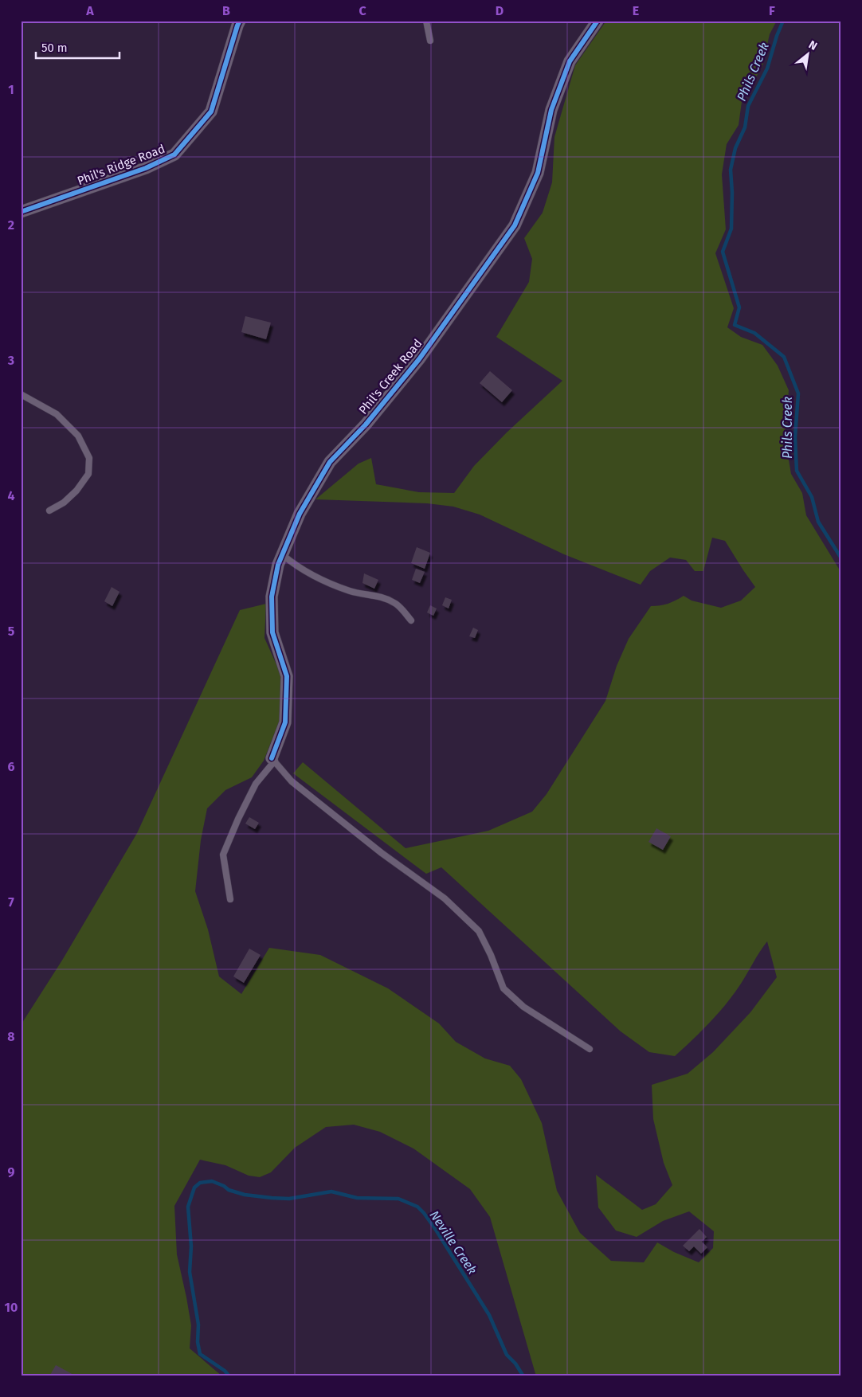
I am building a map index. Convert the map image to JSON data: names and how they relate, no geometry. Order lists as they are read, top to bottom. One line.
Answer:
{"streets":{"street":["Phil's Ridge Road","Phil's Creek Road"]},"water":["Phils Creek","Neville Creek"],"scale_bar":"50 m","north":"top right","grid":{"columns":["A","B","C","D","E","F"],"rows":["1","2","3","4","5","6","7","8","9","10"]}}
